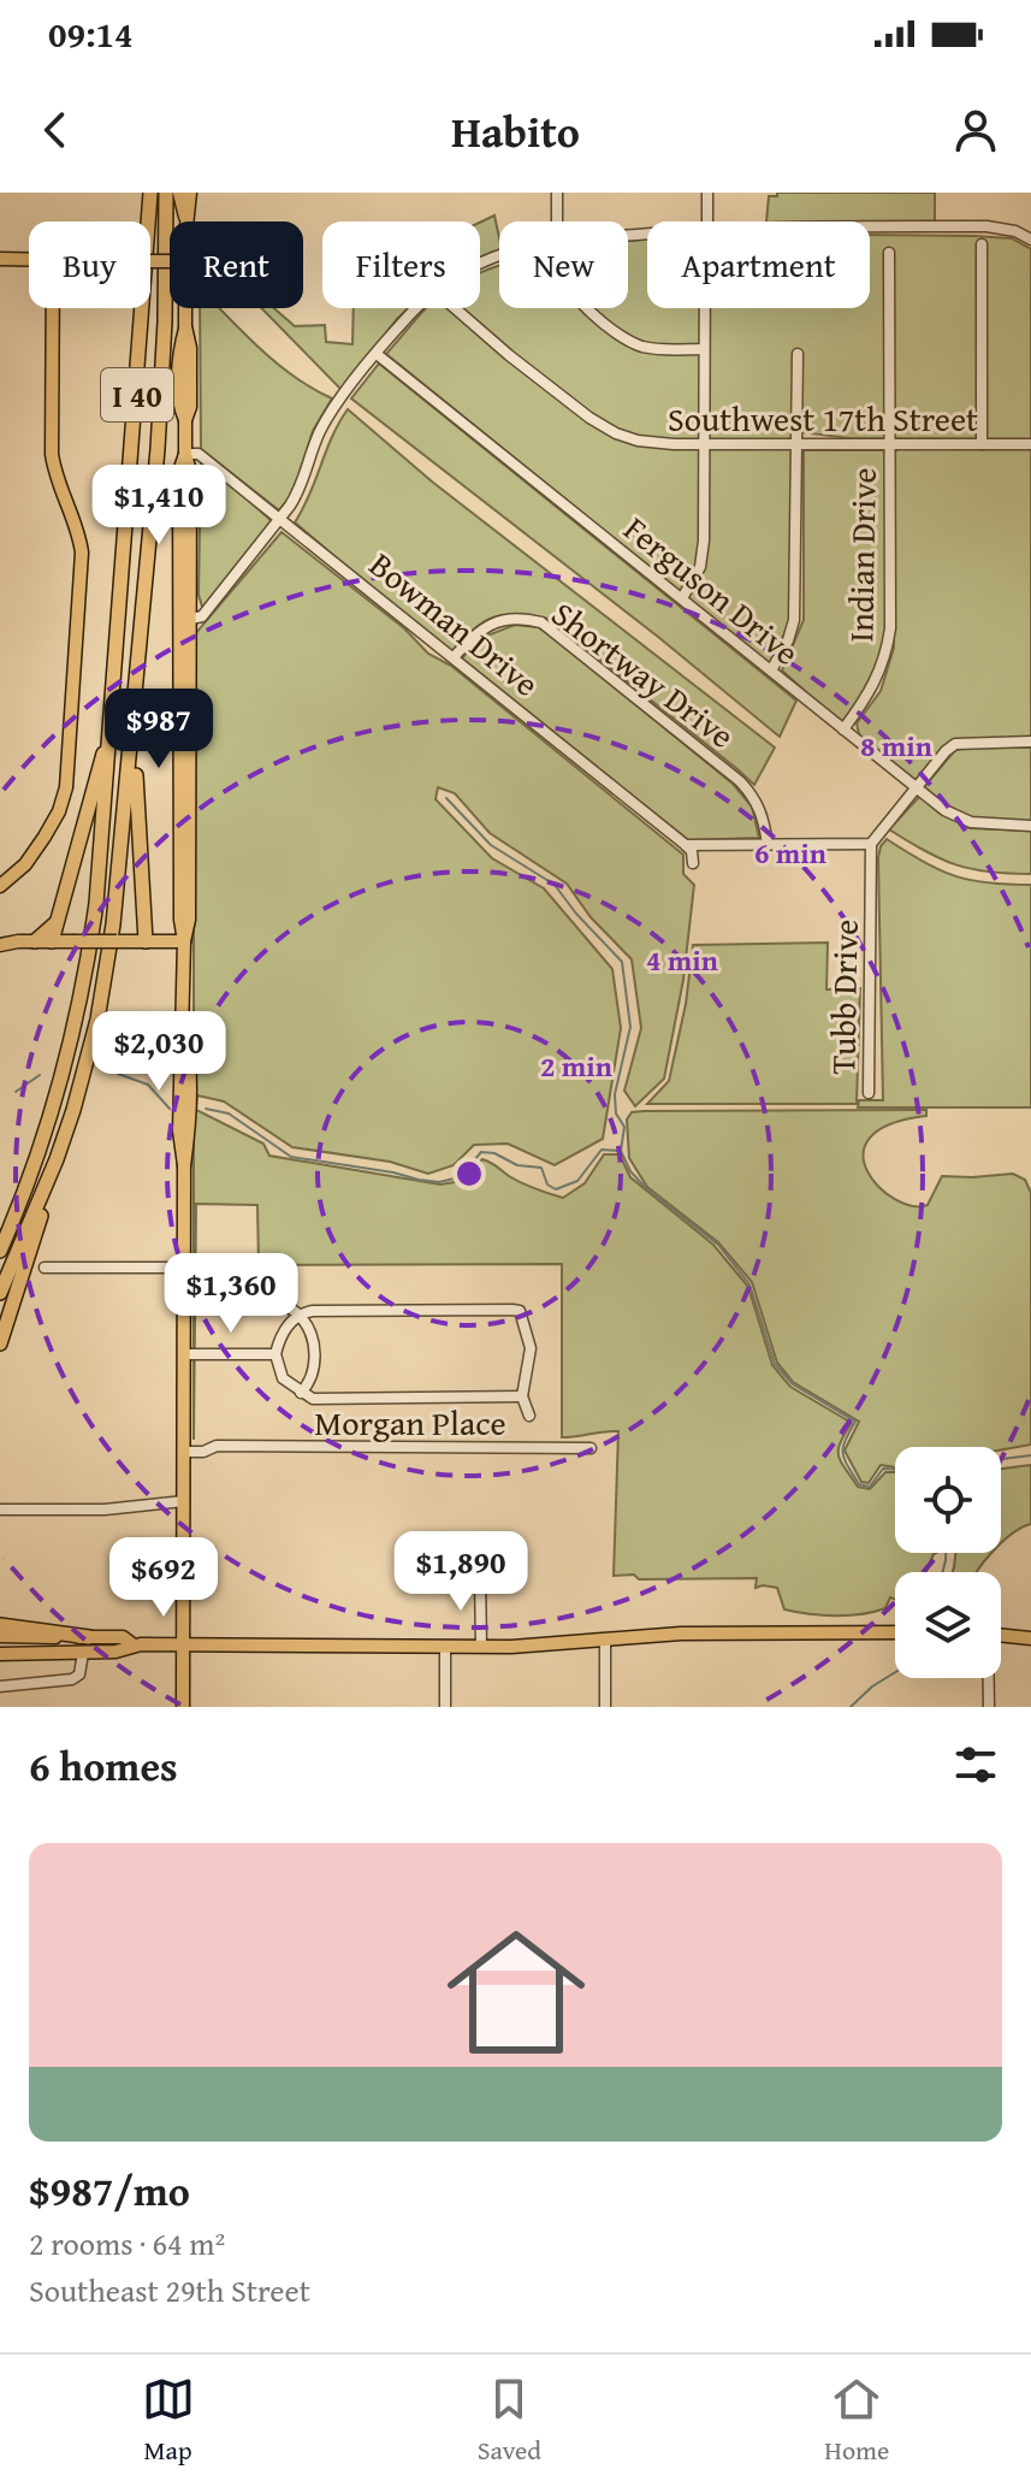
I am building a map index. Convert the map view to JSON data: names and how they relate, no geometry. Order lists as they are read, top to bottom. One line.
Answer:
{"streets":{"highway":["I 40"],"street":["Southwest 17th Street","Indian Drive","Ferguson Drive","Bowman Drive","Shortway Drive","Tubb Drive","Morgan Place"]},"crossings":[["Southwest 17th Street","Indian Drive"],["Indian Drive","Ferguson Drive"],["Bowman Drive","Shortway Drive"]],"page":{"status":"09:14","header":"Habito","chip":["Buy","Rent","Filters","New","Apartment"],"price":["$1,410","$987","$2,030","$1,360","$1,890","$692"],"heading":"6 homes","list":[{"name":"$987/mo","note":"2 rooms · 64 m² · Southeast 29th Street"}],"tabs":["Map","Saved","Home"]},"rings":["8 min","6 min","4 min","2 min"]}
